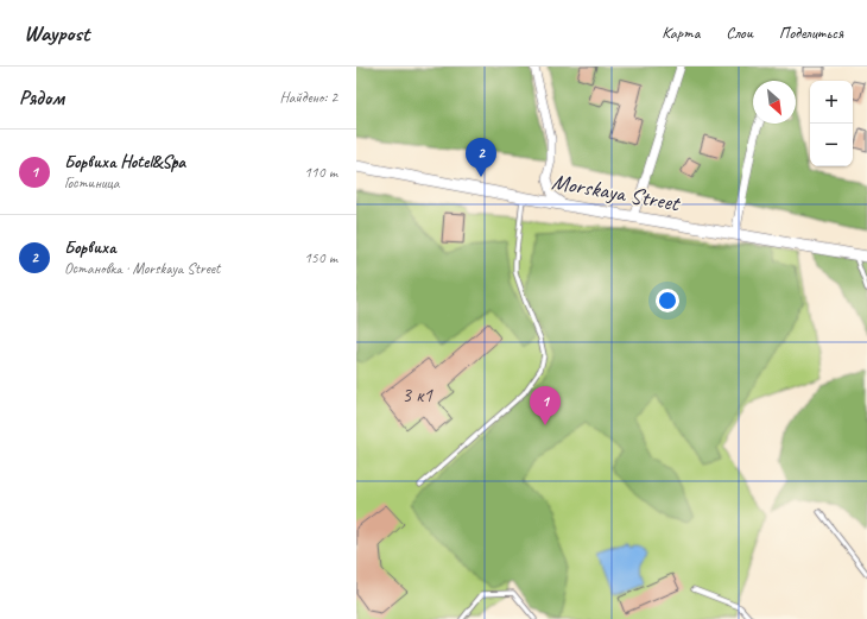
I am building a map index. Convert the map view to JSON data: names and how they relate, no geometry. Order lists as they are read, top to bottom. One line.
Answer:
{"streets":{"street":["Morskaya Street"]},"house_numbers":["3 к1"],"north":"bottom right","page":{"header":"Waypost","nav":["Карта","Слои","Поделиться"],"heading":["Рядом","Найдено: 2"],"map_buttons":["+","−"],"list":[{"mark":"1","name":"Борвиха Hotel&Spa","note":"Гостиница","value":"110 m"},{"mark":"2","name":"Борвиха","note":"Остановка · Morskaya Street","value":"150 m"}],"pins":["2","1"]}}
